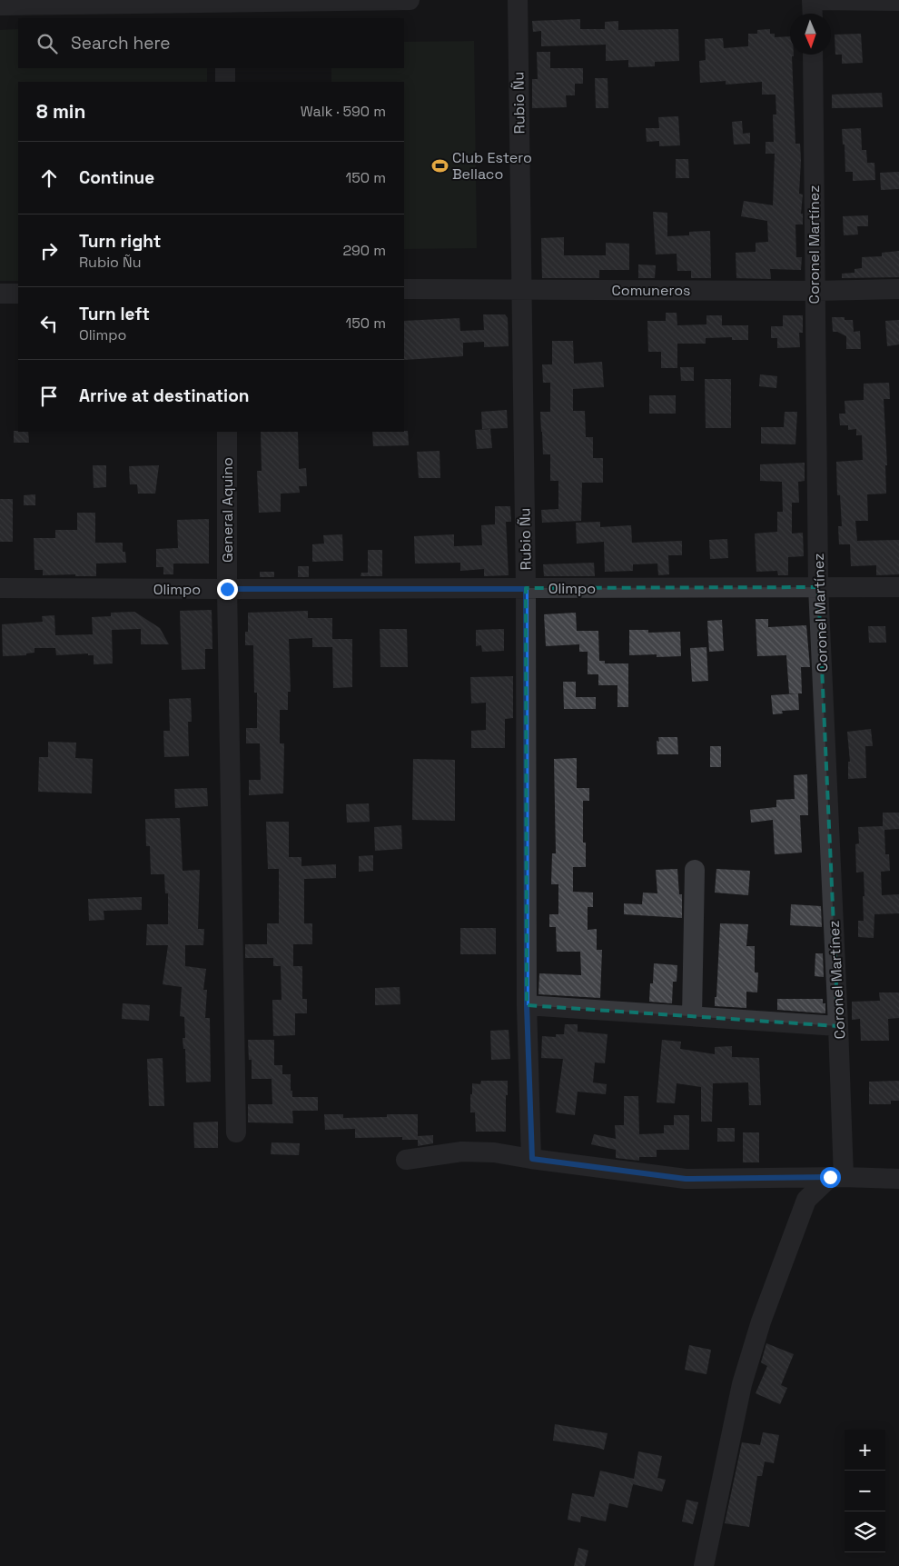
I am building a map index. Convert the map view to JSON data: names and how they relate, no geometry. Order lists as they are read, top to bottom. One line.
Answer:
{"streets":{"street":["Rubio Ñu","Coronel Martínez","Comuneros","General Aquino","Olimpo"]},"crossings":[["Rubio Ñu","Comuneros"],["Rubio Ñu","Olimpo"],["Coronel Martínez","Comuneros"],["Coronel Martínez","Olimpo"],["General Aquino","Olimpo"]],"places":{"sports":["Club Estero Bellaco"]},"north":"bottom","page":{"search":"Search here","heading":["8 min","Walk · 590 m"],"list":[["Continue","150 m"],["Turn right","Rubio Ñu","290 m"],["Turn left","Olimpo","150 m"],"Arrive at destination"],"map_buttons":["+","−"]}}
